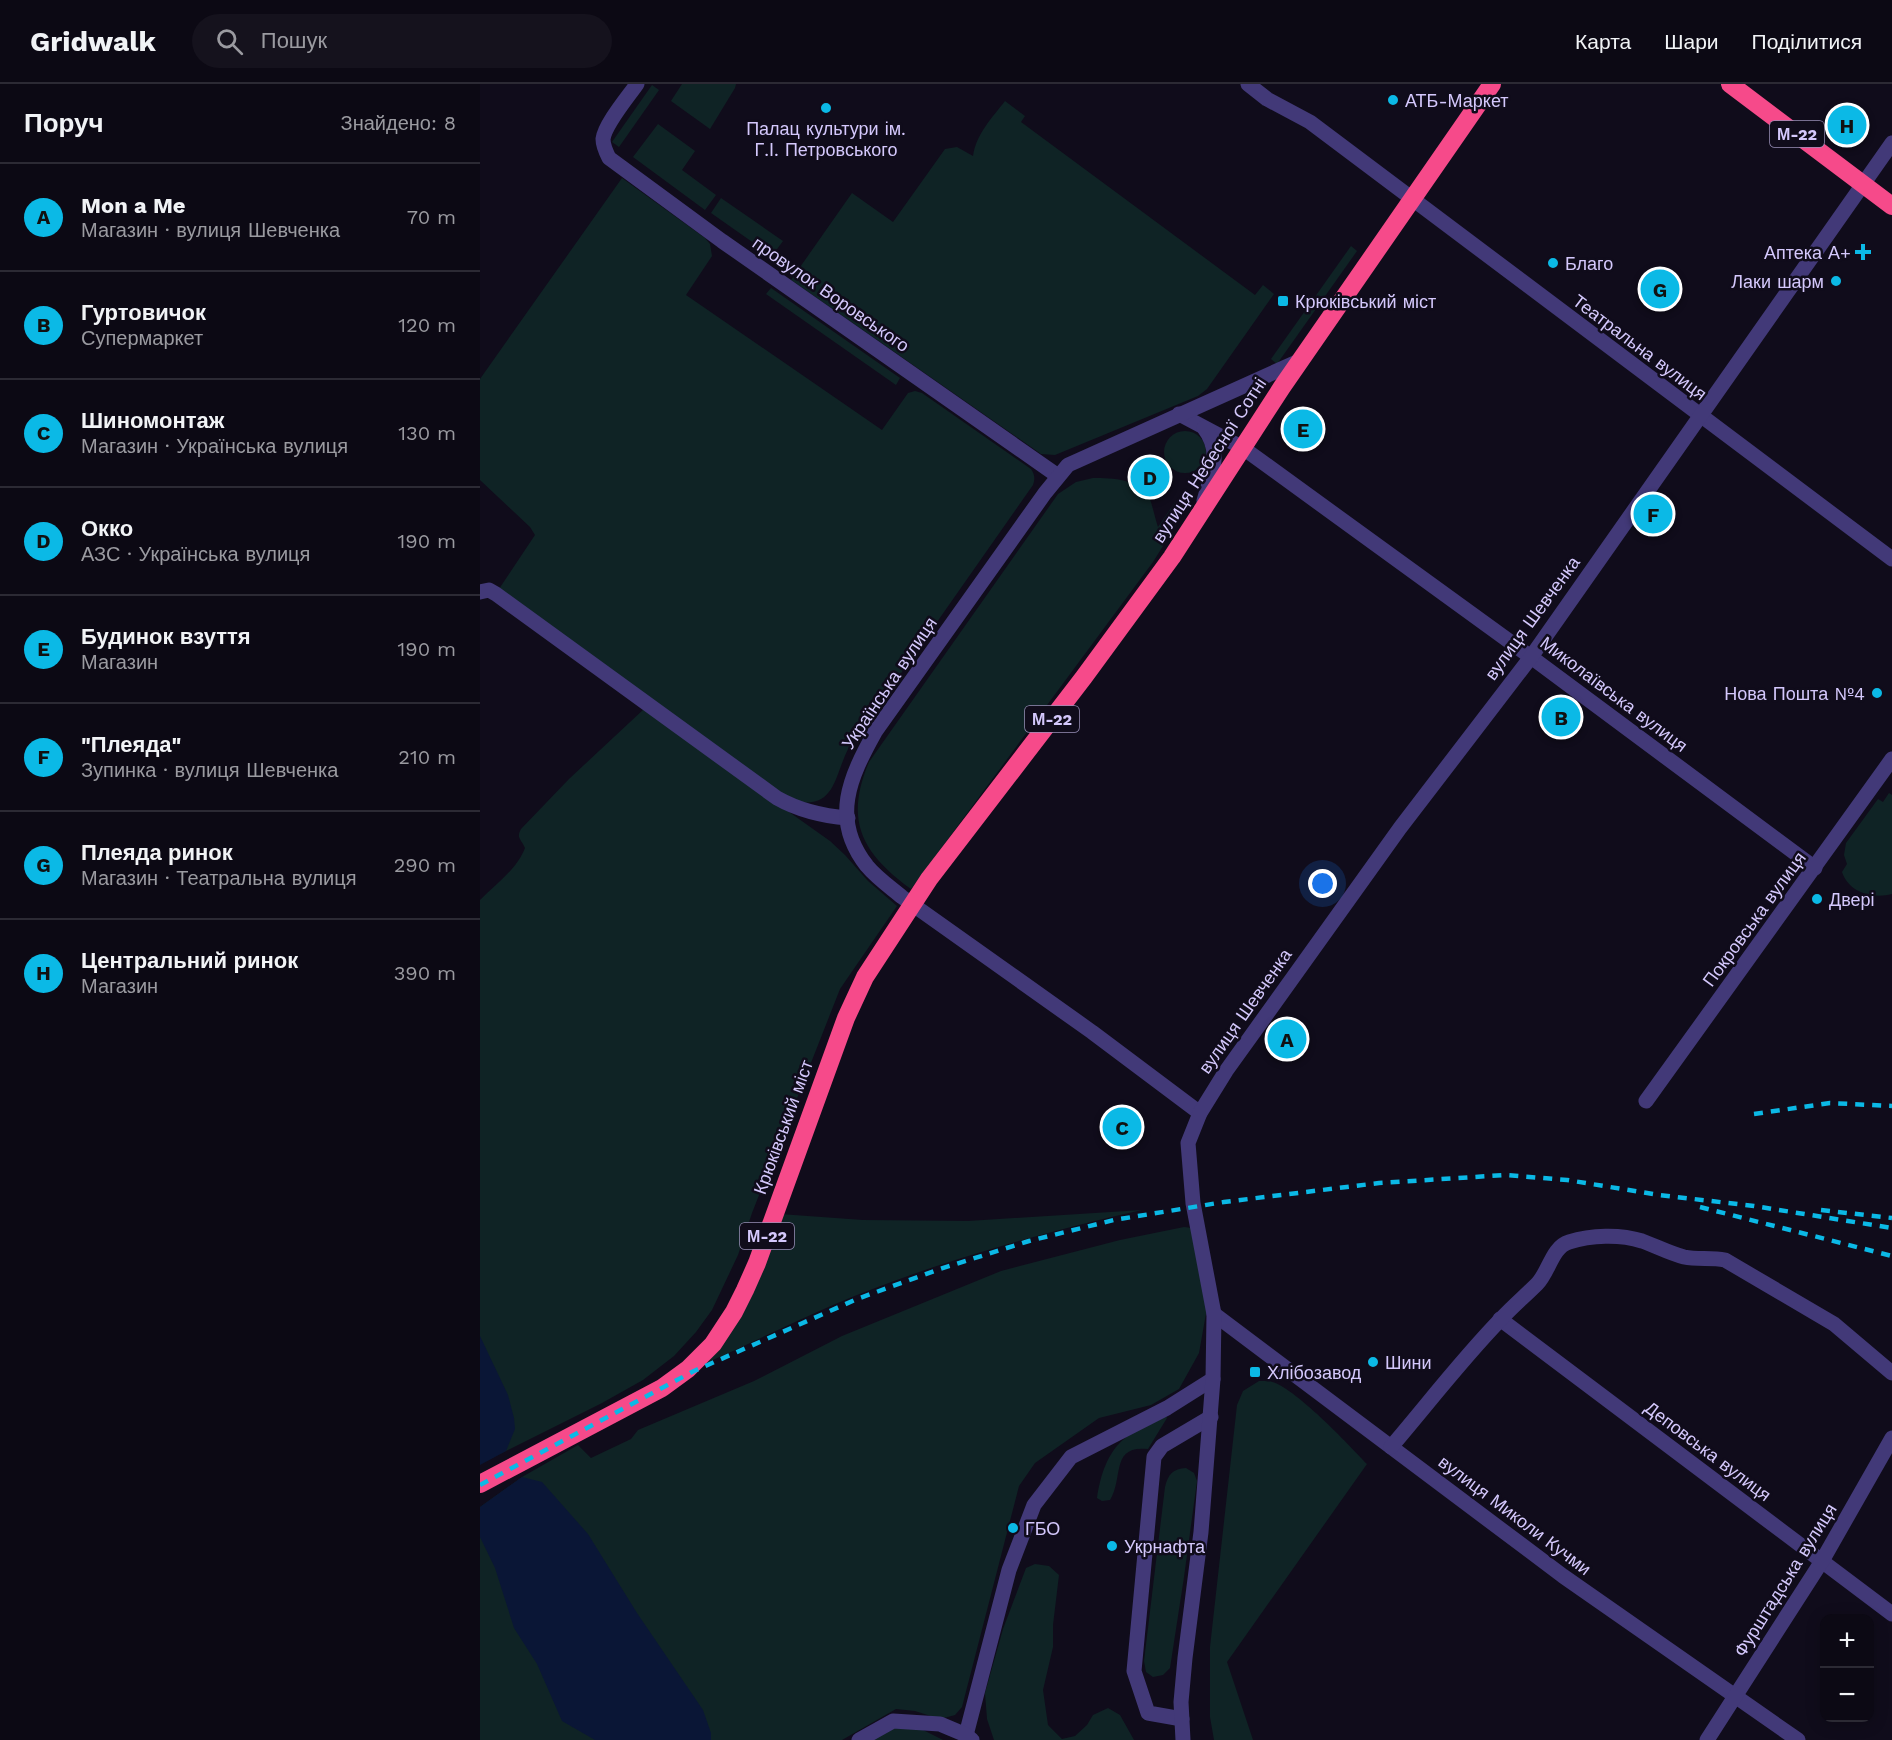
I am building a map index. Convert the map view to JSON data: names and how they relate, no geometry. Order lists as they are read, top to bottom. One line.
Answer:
{"streets":{"highway":["М-22","вулиця Небесної Сотні","Крюківський міст"],"street":["провулок Воровського","Театральна вулиця","вулиця Шевченка","Українська вулиця","Миколаївська вулиця","Покровська вулиця","Деповська вулиця","вулиця Миколи Кучми","Фурштадська вулиця"]},"crossings":[["М-22","вулиця Шевченка"],["провулок Воровського","Українська вулиця"],["Театральна вулиця","вулиця Небесної Сотні"],["Театральна вулиця","вулиця Шевченка"],["вулиця Небесної Сотні","Українська вулиця"],["вулиця Небесної Сотні","Миколаївська вулиця"],["вулиця Небесної Сотні","Крюківський міст"],["вулиця Шевченка","Українська вулиця"],["вулиця Шевченка","Миколаївська вулиця"],["вулиця Шевченка","вулиця Миколи Кучми"],["Українська вулиця","Миколаївська вулиця"],["Миколаївська вулиця","Покровська вулиця"],["Деповська вулиця","Фурштадська вулиця"],["вулиця Миколи Кучми","Фурштадська вулиця"]],"places":{"other":["АТБ-Маркет","Палац культури ім. Г.І. Петровського","Благо","Лаки шарм","Нова Пошта №4","Двері","Шини","ГБО","Укрнафта"],"health":["Аптека А+"],"transit":["Крюківський міст","Хлібозавод"]},"page":{"header":"Gridwalk","search":"Пошук","nav":["Карта","Шари","Поділитися"],"heading":["Поруч","Знайдено: 8"],"pins":["H","G","E","D","F","B","A","C"],"list":[{"mark":"A","name":"Mon a Me","note":"Магазин · вулиця Шевченка","value":"70 m"},{"mark":"B","name":"Гуртовичок","note":"Супермаркет","value":"120 m"},{"mark":"C","name":"Шиномонтаж","note":"Магазин · Українська вулиця","value":"130 m"},{"mark":"D","name":"Окко","note":"АЗС · Українська вулиця","value":"190 m"},{"mark":"E","name":"Будинок взуття","note":"Магазин","value":"190 m"},{"mark":"F","name":"\"Плеяда\"","note":"Зупинка · вулиця Шевченка","value":"210 m"},{"mark":"G","name":"Плеяда ринок","note":"Магазин · Театральна вулиця","value":"290 m"},{"mark":"H","name":"Центральний ринок","note":"Магазин","value":"390 m"}],"map_buttons":["+","−"]}}
